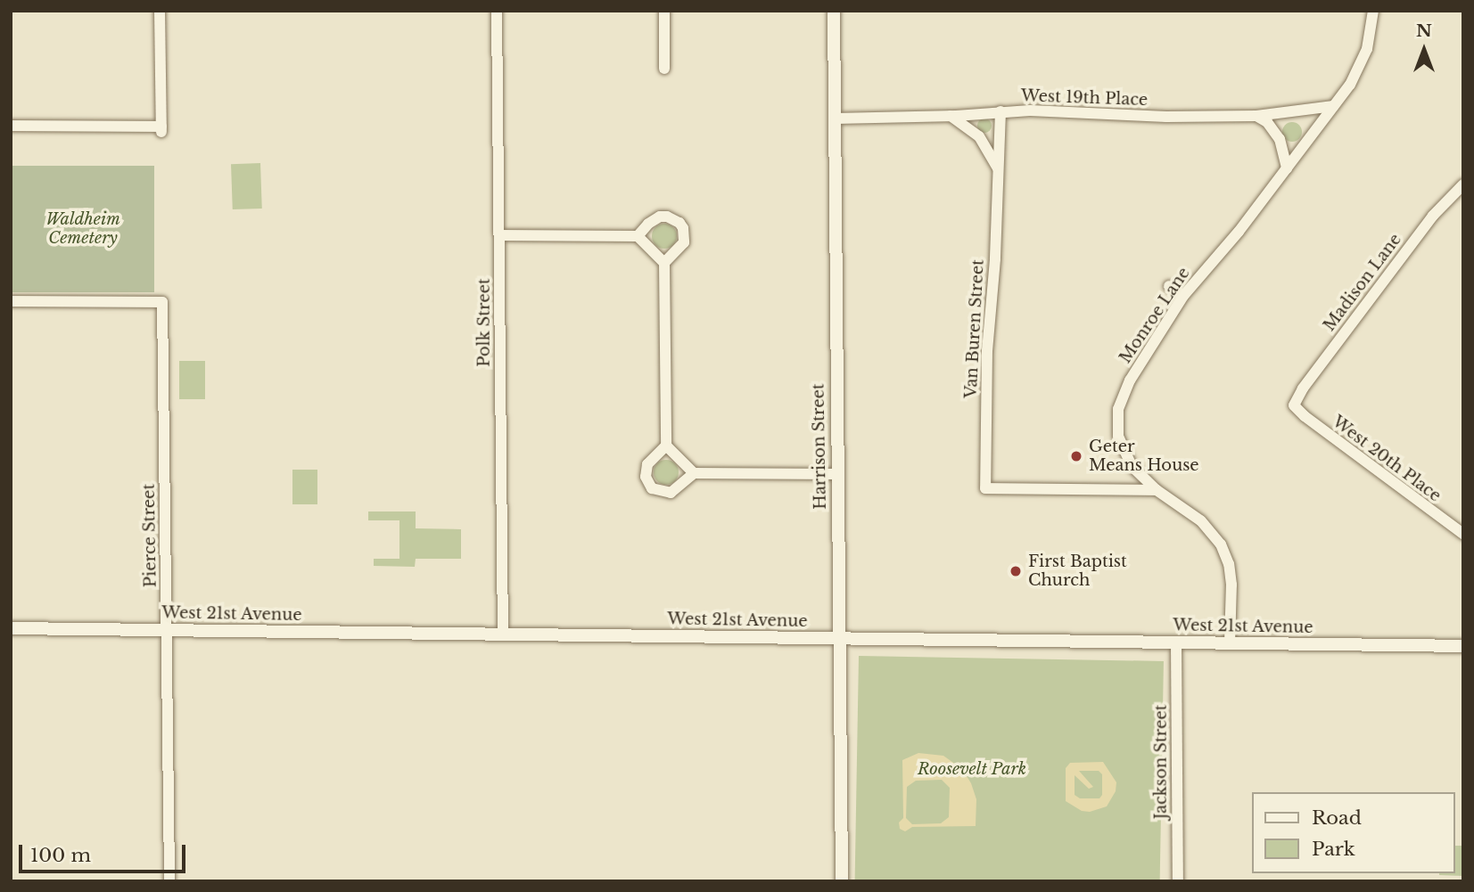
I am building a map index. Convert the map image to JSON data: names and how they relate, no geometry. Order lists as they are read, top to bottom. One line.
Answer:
{"streets":{"street":["West 19th Place","Madison Lane","Monroe Lane","Polk Street","Van Buren Street","Harrison Street","West 20th Place","Pierce Street","West 21st Avenue","Jackson Street"]},"crossings":[["West 19th Place","Monroe Lane"],["West 19th Place","Van Buren Street"],["West 19th Place","Harrison Street"],["Madison Lane","West 20th Place"],["Monroe Lane","Van Buren Street"],["Monroe Lane","West 21st Avenue"],["Polk Street","West 21st Avenue"],["Harrison Street","West 21st Avenue"],["Pierce Street","West 21st Avenue"],["West 21st Avenue","Jackson Street"]],"parks":["Waldheim Cemetery","Roosevelt Park"],"places":["Geter Means House","First Baptist Church"],"legend":["Road","Park"],"scale_bar":"100 m","north":"top"}
